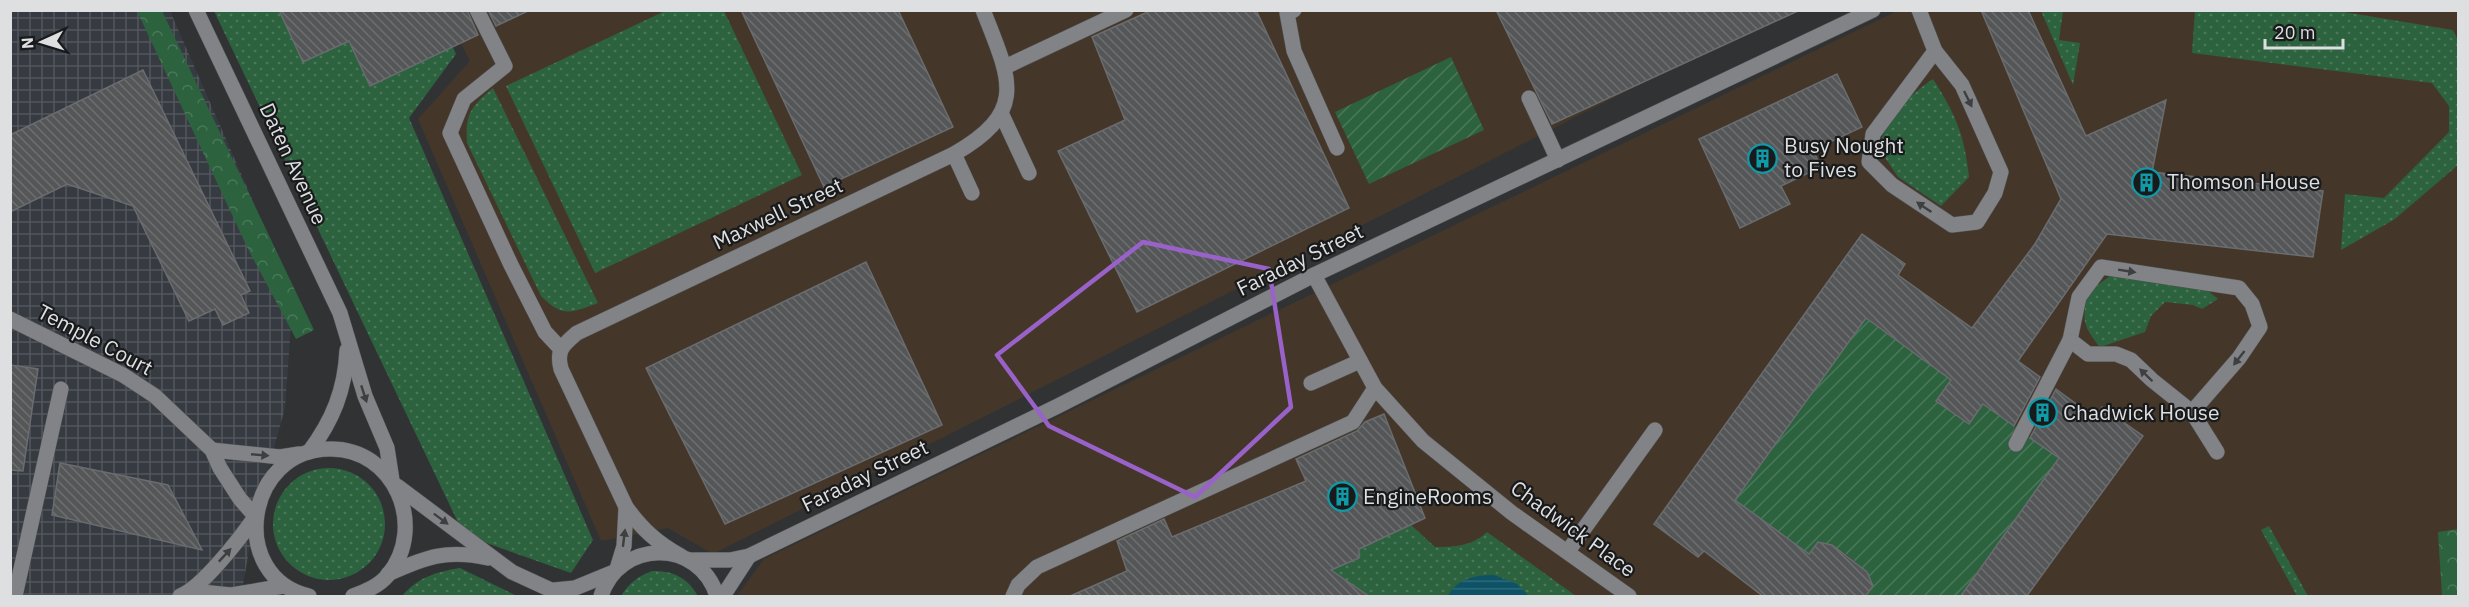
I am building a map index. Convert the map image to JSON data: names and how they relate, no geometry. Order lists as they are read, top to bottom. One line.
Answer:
{"streets":{"street":["Daten Avenue","Maxwell Street","Faraday Street","Temple Court","Chadwick Place"]},"crossings":[["Faraday Street","Chadwick Place"]],"places":{"building":["Busy Nought to Fives","Thomson House","Chadwick House","EngineRooms"]},"scale_bar":"20 m","north":"left"}
